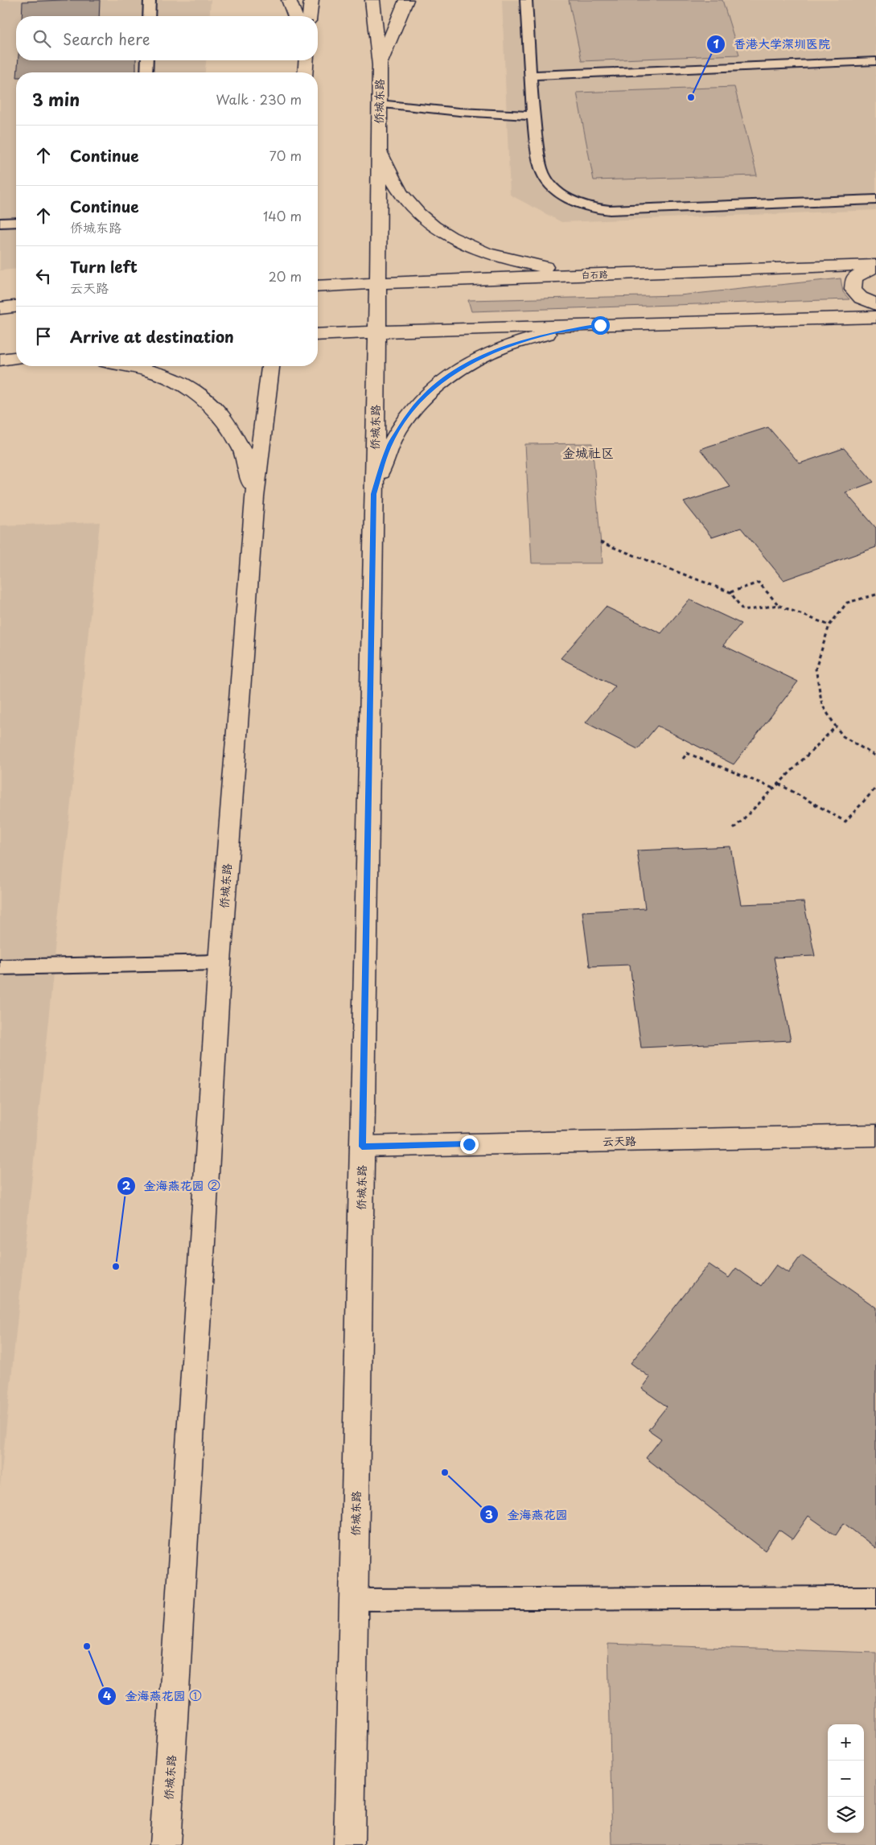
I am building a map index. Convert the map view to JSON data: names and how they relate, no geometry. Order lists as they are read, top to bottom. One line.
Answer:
{"streets":{"main road":["侨城东路","白石路","云天路"]},"crossings":[["侨城东路","白石路"],["侨城东路","云天路"]],"districts":["金城社区"],"places":["香港大学深圳医院","金海燕花园 ②","金海燕花园","金海燕花园 ①"],"page":{"search":"Search here","heading":["3 min","Walk · 230 m"],"list":[["Continue","70 m"],["Continue","侨城东路","140 m"],["Turn left","云天路","20 m"],"Arrive at destination"],"map_buttons":["+","−"]}}
